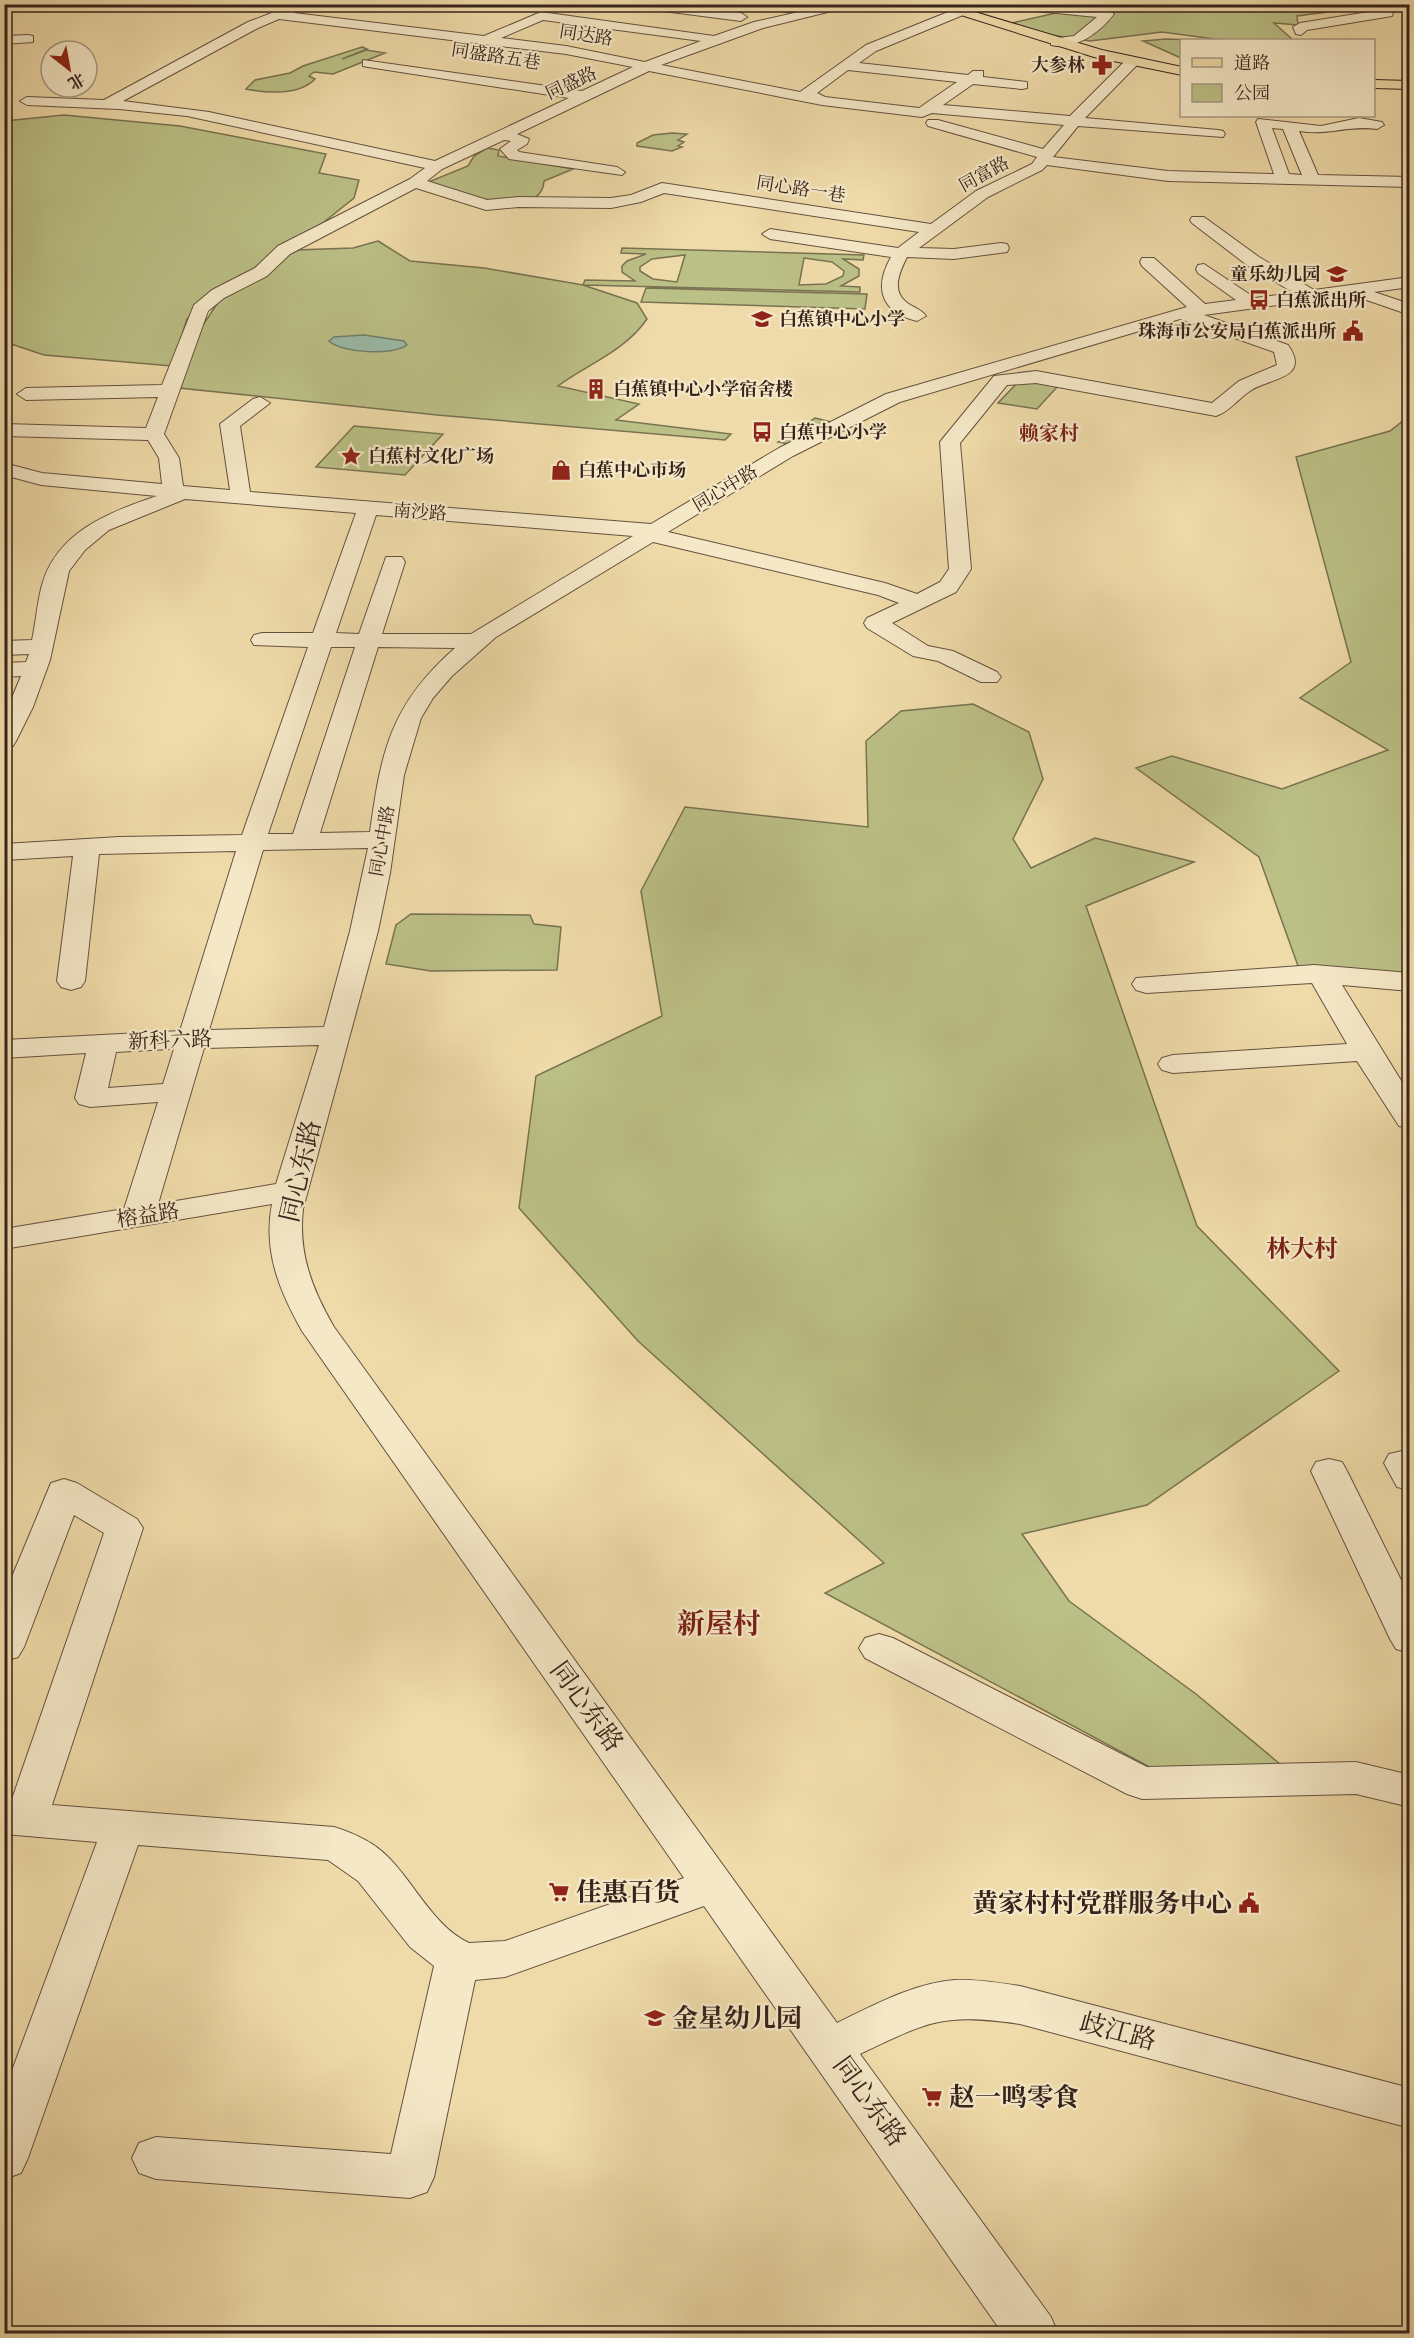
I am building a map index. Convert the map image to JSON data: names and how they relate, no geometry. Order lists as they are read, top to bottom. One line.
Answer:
{"streets":{"street":["同达路","同盛路五巷","同盛路","同富路","同心路一巷","同心中路","南沙路","新科六路","同心东路","榕益路","歧江路"]},"crossings":[["同达路","同盛路"],["同盛路五巷","同盛路"],["同盛路","同心路一巷"],["同富路","同心路一巷"],["同心中路","南沙路"],["同心中路","新科六路"],["同心中路","同心东路"],["新科六路","同心东路"],["同心东路","榕益路"],["同心东路","歧江路"]],"districts":["赖家村","林大村","新屋村"],"places":{"pharmacy":["大参林"],"school or university":["童乐幼儿园","白蕉镇中心小学","金星幼儿园"],"bus stop":["白蕉派出所","白蕉中心小学"],"public building":["珠海市公安局白蕉派出所","黄家村村党群服务中心"],"building":["白蕉镇中心小学宿舍楼"],"place":["白蕉村文化广场"],"shop":["白蕉中心市场"],"supermarket":["佳惠百货","赵一鸣零食"]},"legend":["道路","公园"],"north":"bottom right"}
